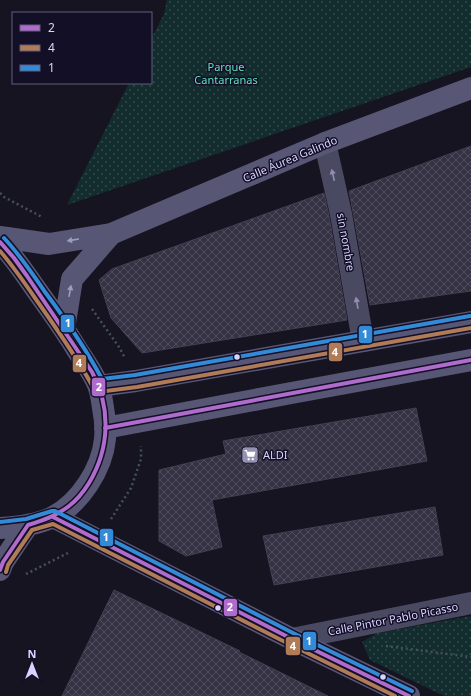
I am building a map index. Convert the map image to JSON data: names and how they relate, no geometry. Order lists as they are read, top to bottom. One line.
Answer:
{"streets":{"main road":["Calle Áurea Galindo"],"street":["sin nombre","Calle Pintor Pablo Picasso"]},"crossings":[["Calle Áurea Galindo","sin nombre"]],"one_way":["sin nombre"],"parks":["Parque Cantarranas"],"places":{"supermarket":["ALDI"]},"lines":["transit line 1","transit line 2","transit line 4"],"legend":["2","4","1"],"north":"top"}
